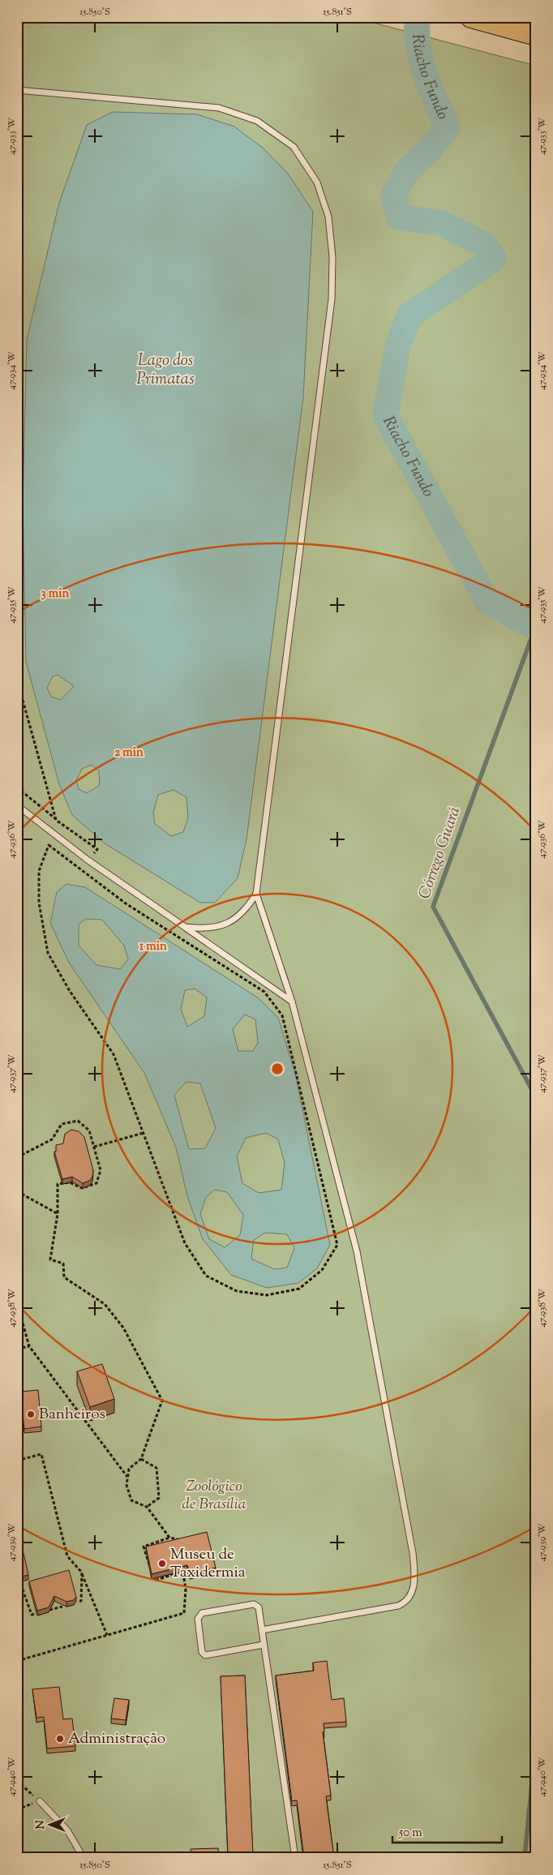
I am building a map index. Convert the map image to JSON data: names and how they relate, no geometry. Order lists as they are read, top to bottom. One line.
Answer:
{"water":["Riacho Fundo","Lago dos Primatas","Córrego Guará"],"parks":["Zoológico de Brasília"],"places":["Banheiros","Museu de Taxidermia","Administração"],"scale_bar":"50 m","north":"left","coordinates":["15.850°S","15.851°S","47.933°W","47.934°W","47.935°W","47.936°W","47.937°W","47.938°W","47.939°W","47.940°W"],"rings":["3 min","2 min","1 min"]}
